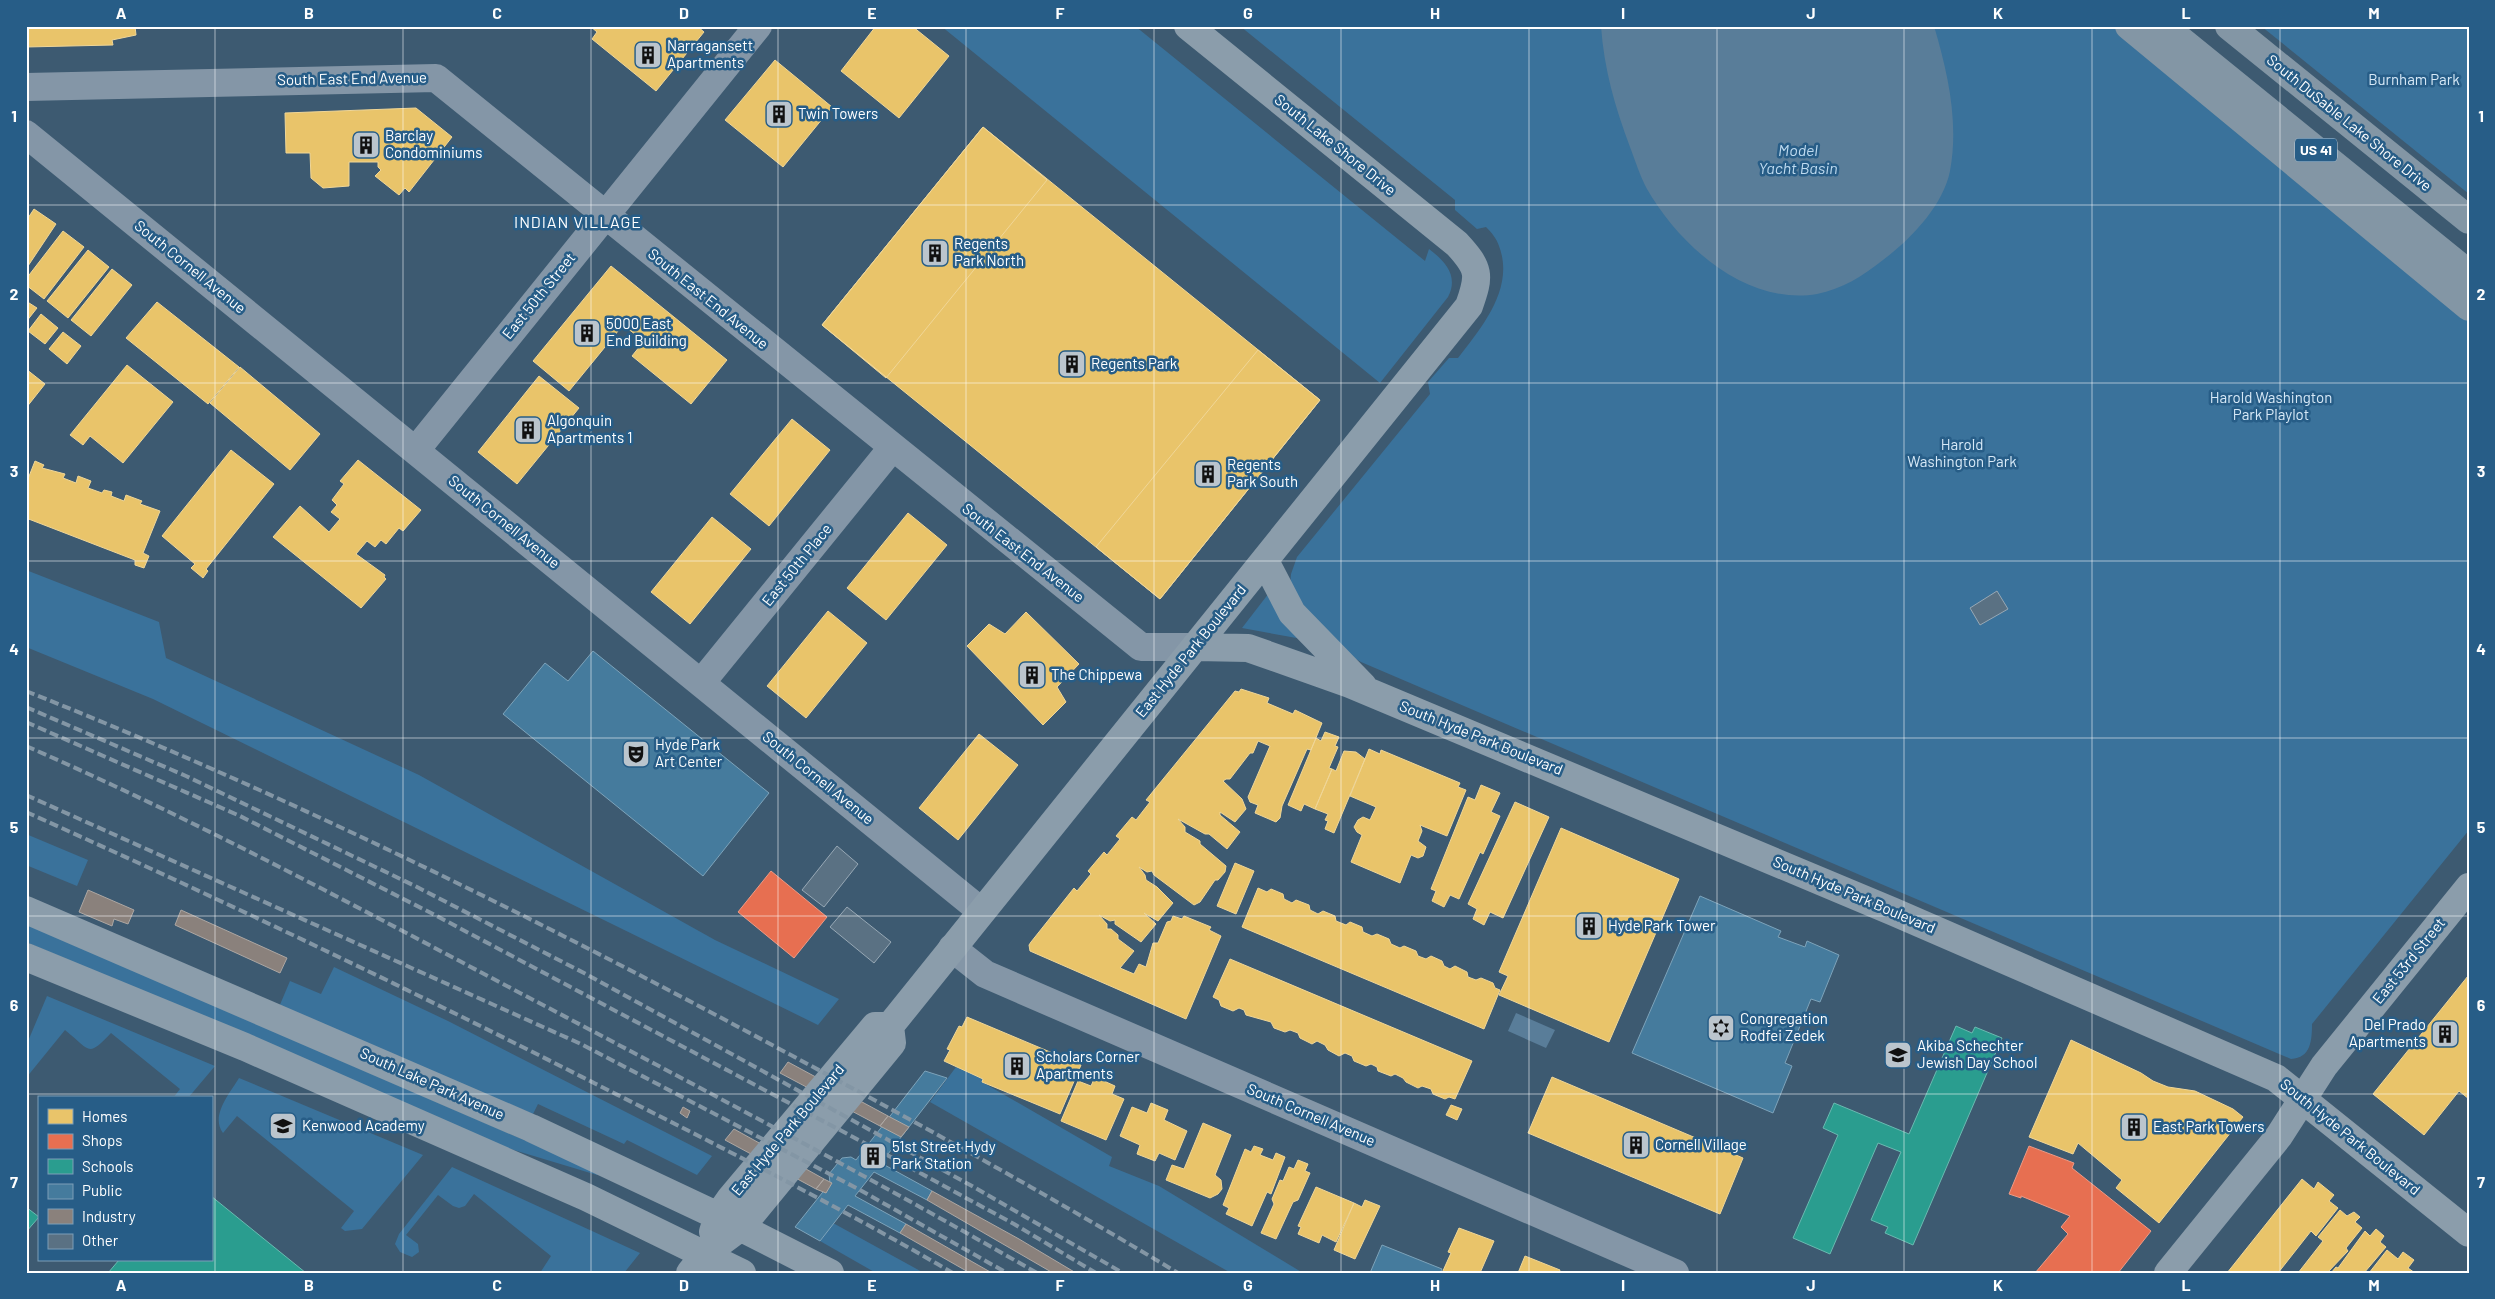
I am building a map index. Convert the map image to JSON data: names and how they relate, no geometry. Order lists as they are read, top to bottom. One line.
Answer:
{"streets":{"highway":["South DuSable Lake Shore Drive","US 41"],"street":["South East End Avenue","South Lake Shore Drive","South Cornell Avenue","East 50th Street","East 50th Place","East Hyde Park Boulevard","South Hyde Park Boulevard","East 53rd Street","South Lake Park Avenue"]},"crossings":[["South East End Avenue","East 50th Street"],["South East End Avenue","East 50th Place"],["South East End Avenue","East Hyde Park Boulevard"],["South East End Avenue","South Hyde Park Boulevard"],["South Lake Shore Drive","East Hyde Park Boulevard"],["South Cornell Avenue","East 50th Street"],["South Cornell Avenue","East 50th Place"],["South Cornell Avenue","East Hyde Park Boulevard"],["East Hyde Park Boulevard","South Hyde Park Boulevard"],["East Hyde Park Boulevard","South Lake Park Avenue"],["South Hyde Park Boulevard","East 53rd Street"]],"districts":["INDIAN VILLAGE"],"water":["Model Yacht Basin"],"parks":["Burnham Park","Harold Washington Park Playlot","Harold Washington Park"],"places":{"building":["Narragansett Apartments","Twin Towers","Barclay Condominiums","Regents Park North","5000 East End Building","Regents Park","Algonquin Apartments 1","Regents Park South","The Chippewa","Hyde Park Tower","Del Prado Apartments","Scholars Corner Apartments","East Park Towers","Cornell Village","51st Street Hydy Park Station"],"theatre":["Hyde Park Art Center"],"synagogue":["Congregation Rodfei Zedek"],"school or university":["Akiba Schechter Jewish Day School","Kenwood Academy"]},"legend":["Homes","Shops","Schools","Public","Industry","Other"],"grid":{"columns":["A","B","C","D","E","F","G","H","I","J","K","L","M"],"rows":["1","2","3","4","5","6","7"]}}
